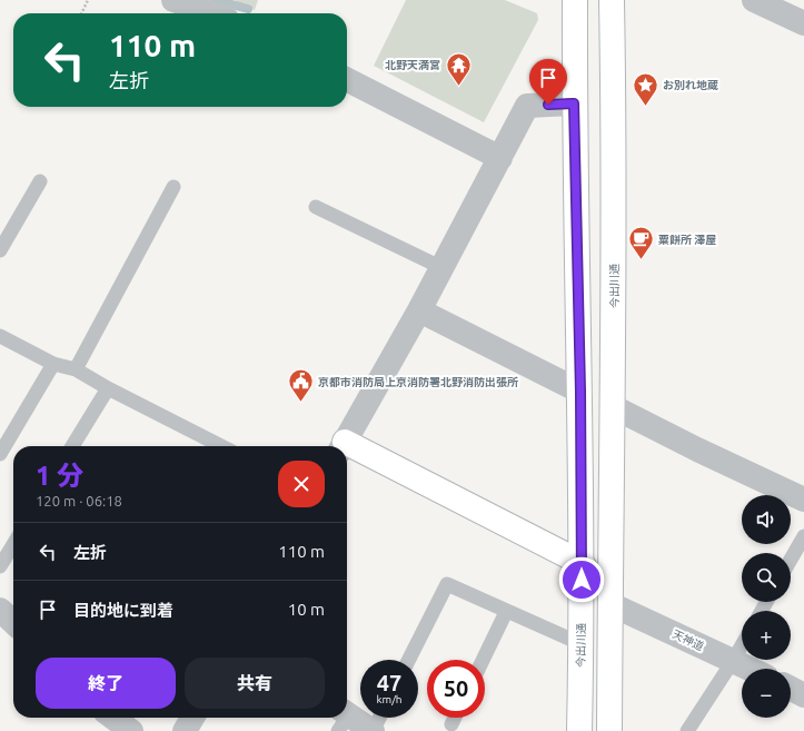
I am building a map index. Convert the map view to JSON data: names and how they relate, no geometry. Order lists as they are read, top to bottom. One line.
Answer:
{"streets":{"main road":["今出川通"],"street":["天神道"]},"crossings":[["今出川通","天神道"]],"places":{"temple":["北野天満宮"],"place":["お別れ地蔵"],"cafe":["粟餅所 澤屋"],"public building":["京都市消防局上京消防署北野消防出張所"]},"page":{"turn":["110 m","左折"],"heading":["1 分","120 m · 06:18"],"map_buttons":["+","−"],"list":[{"name":"左折","value":"110 m"},{"name":"目的地に到着","value":"10 m"}],"buttons":["終了","共有"],"speed":"47 km/h","limit":"50"}}
